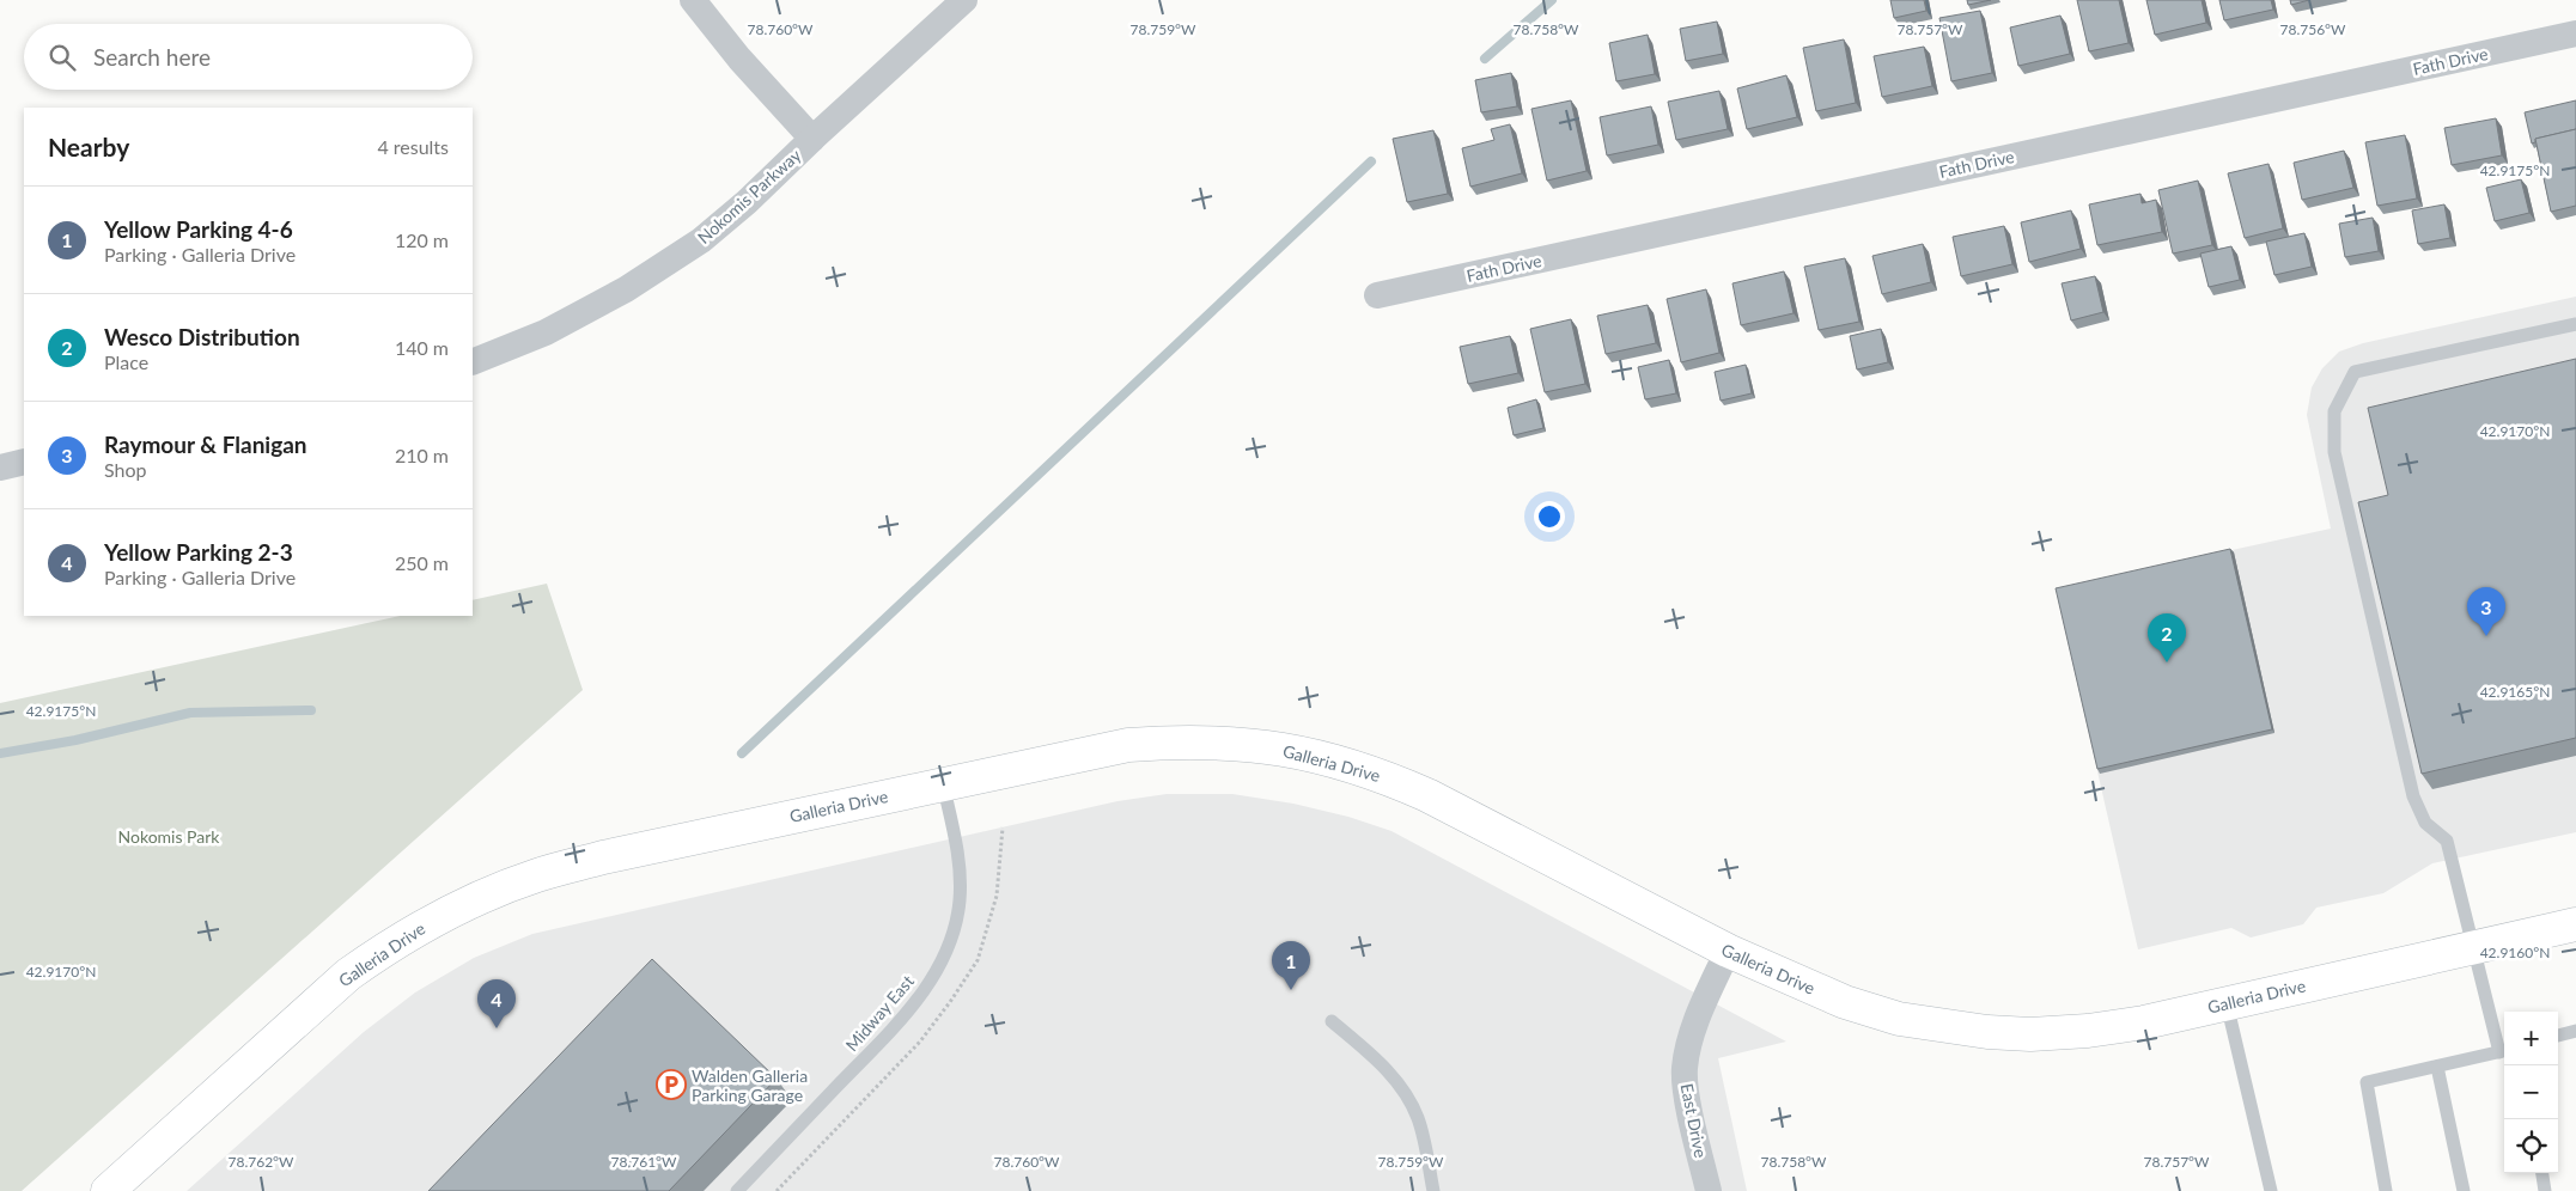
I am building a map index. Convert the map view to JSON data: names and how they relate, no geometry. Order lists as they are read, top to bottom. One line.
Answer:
{"streets":{"street":["Fath Drive","Nokomis Parkway","Galleria Drive","East Drive"],"lane":["Midway East"]},"crossings":[["Galleria Drive","Midway East"],["Galleria Drive","East Drive"]],"parks":["Nokomis Park"],"places":{"parking":["Walden Galleria Parking Garage"]},"page":{"search":"Search here","heading":["Nearby","4 results"],"list":[{"mark":"1","name":"Yellow Parking 4-6","note":"Parking · Galleria Drive","value":"120 m"},{"mark":"2","name":"Wesco Distribution","note":"Place","value":"140 m"},{"mark":"3","name":"Raymour & Flanigan","note":"Shop","value":"210 m"},{"mark":"4","name":"Yellow Parking 2-3","note":"Parking · Galleria Drive","value":"250 m"}],"pins":["3","2","1","4"],"map_buttons":["+","−"]},"coordinates":["78.760°W","78.759°W","78.758°W","78.757°W","78.756°W","42.9175°N","42.9170°N","42.9165°N","42.9160°N","78.762°W","78.761°W"]}
